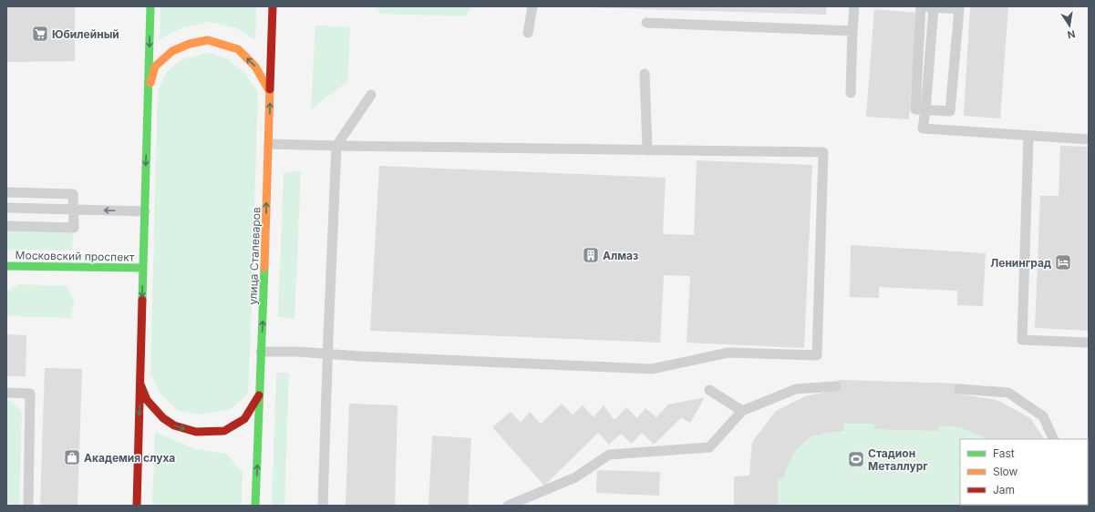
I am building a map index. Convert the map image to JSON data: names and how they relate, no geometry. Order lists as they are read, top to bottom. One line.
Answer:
{"streets":{"main road":["Московский проспект","улица Сталеваров"]},"one_way":["улица Сталеваров"],"places":{"supermarket":["Юбилейный"],"building":["Алмаз"],"hotel":["Ленинград"],"shop":["Академия слуха"],"sports":["Стадион Металлург"]},"legend":["Fast","Slow","Jam"],"north":"bottom"}
